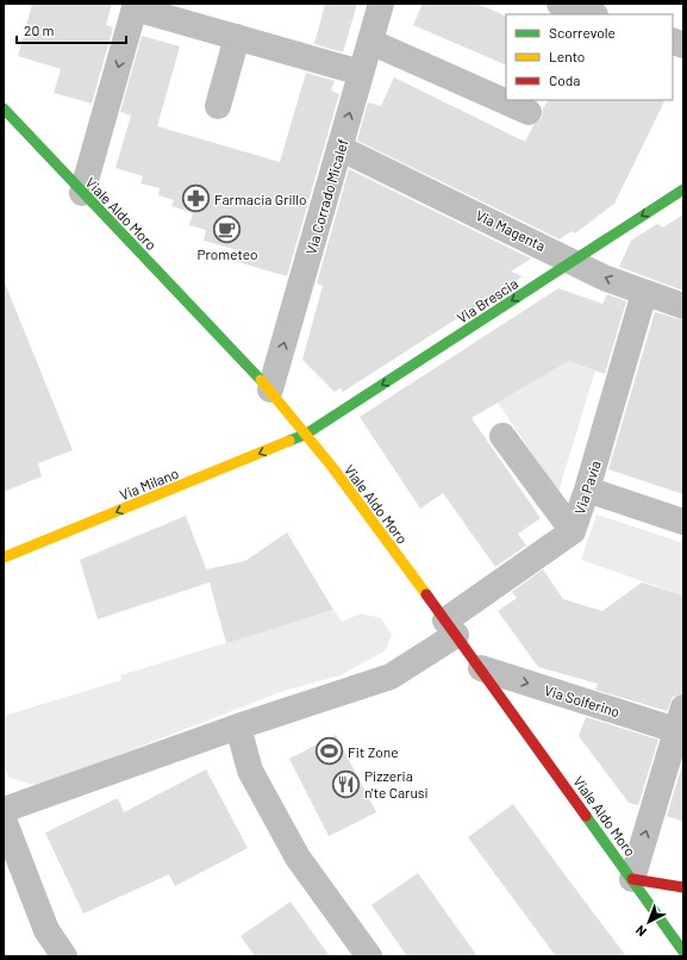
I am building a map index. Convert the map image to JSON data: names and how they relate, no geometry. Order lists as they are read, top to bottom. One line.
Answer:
{"streets":{"street":["Via Corrado Micalef","Viale Aldo Moro","Via Magenta","Via Brescia","Via Milano","Via Pavia","Via Solferino"]},"crossings":[["Via Corrado Micalef","Viale Aldo Moro"],["Via Corrado Micalef","Via Magenta"],["Viale Aldo Moro","Via Brescia"],["Viale Aldo Moro","Via Milano"],["Viale Aldo Moro","Via Pavia"],["Viale Aldo Moro","Via Solferino"],["Via Magenta","Via Brescia"],["Via Magenta","Via Pavia"],["Via Brescia","Via Milano"]],"one_way":["Via Brescia","Via Milano"],"places":{"pharmacy":["Farmacia Grillo"],"cafe":["Prometeo"],"sports":["Fit Zone"],"restaurant":["Pizzeria n'te Carusi"]},"legend":["Scorrevole","Lento","Coda"],"scale_bar":"20 m","north":"bottom left"}
